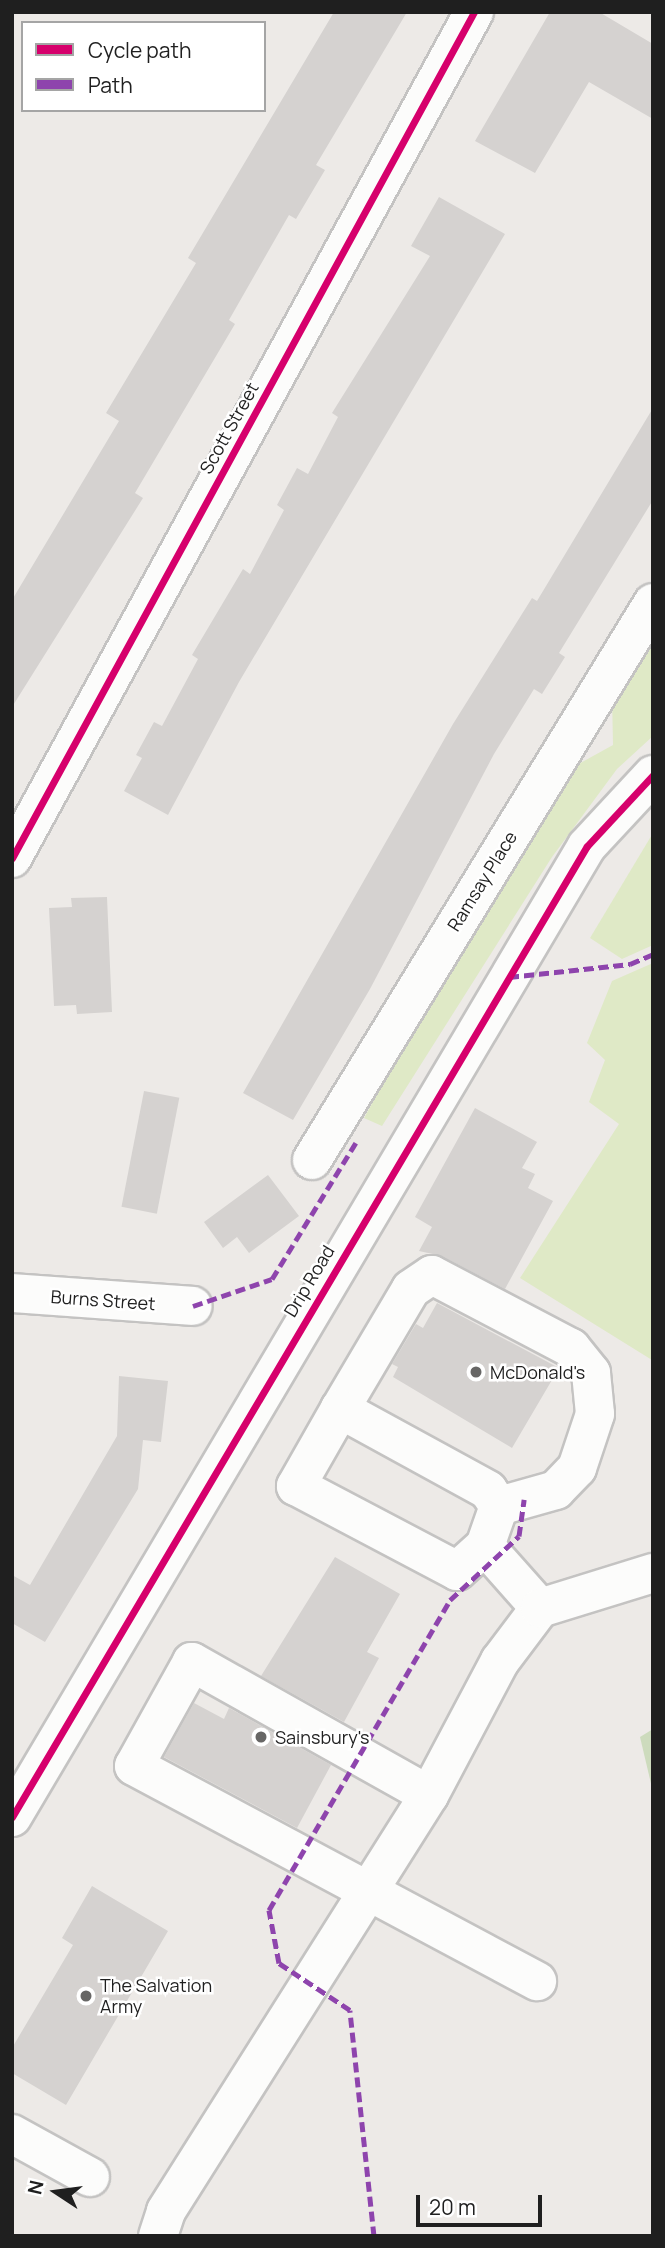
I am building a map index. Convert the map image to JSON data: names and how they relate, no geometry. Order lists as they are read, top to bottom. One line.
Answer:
{"streets":{"street":["Scott Street","Ramsay Place","Drip Road","Burns Street"]},"places":["McDonald's","Sainsbury's","The Salvation Army"],"legend":["Cycle path","Path"],"scale_bar":"20 m","north":"left"}
